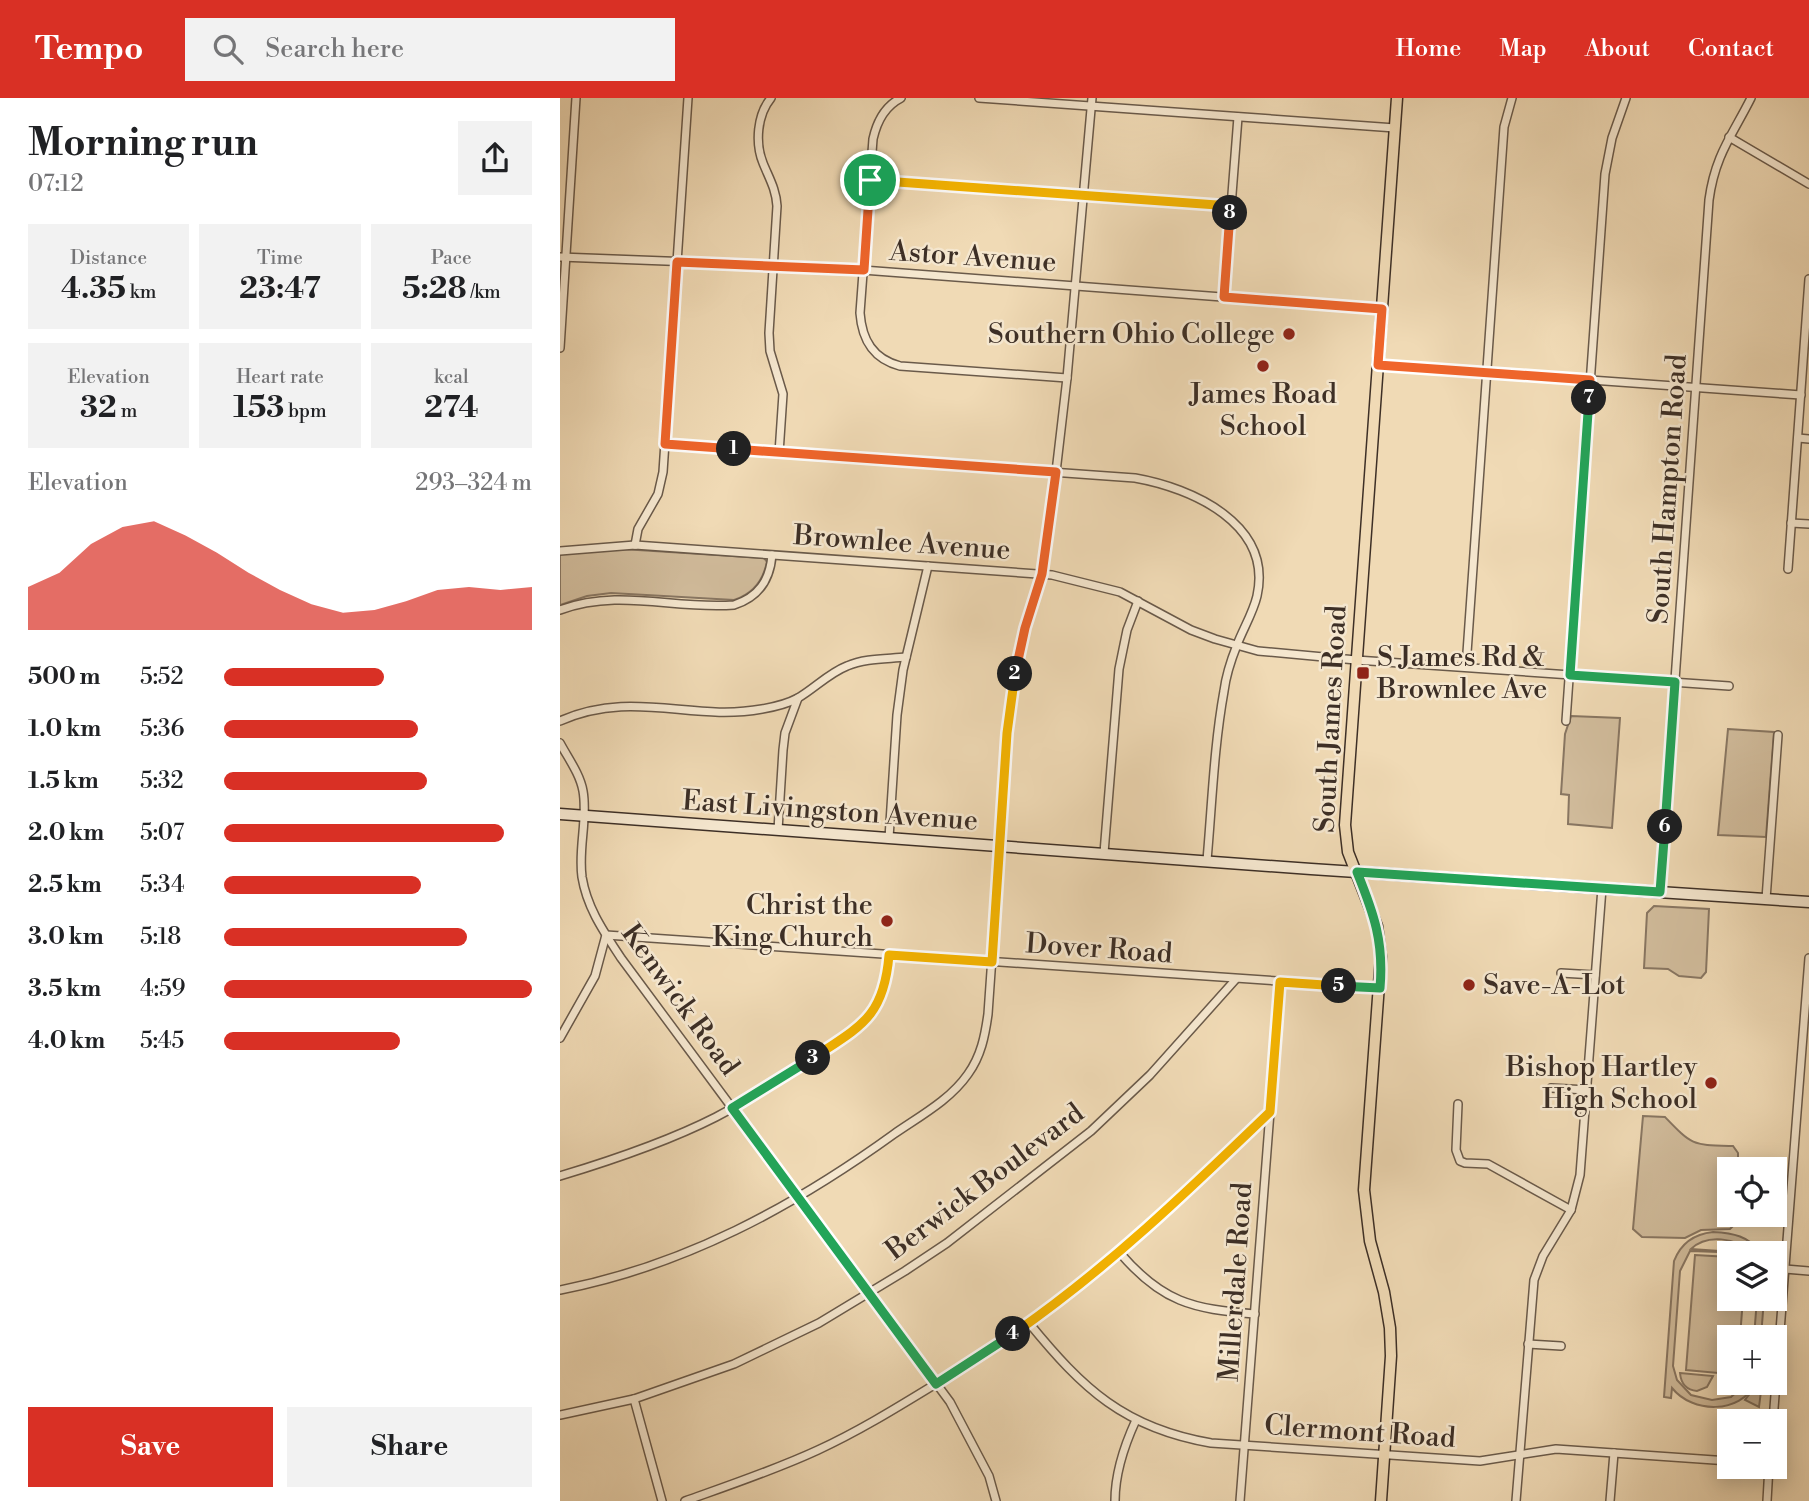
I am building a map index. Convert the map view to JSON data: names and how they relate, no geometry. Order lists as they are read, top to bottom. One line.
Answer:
{"streets":{"main road":["South James Road","East Livingston Avenue"],"street":["Astor Avenue","South Hampton Road","Brownlee Avenue","Dover Road","Kenwick Road","Berwick Boulevard","Millerdale Road","Clermont Road"]},"crossings":[["Astor Avenue","South James Road"],["South Hampton Road","Brownlee Avenue"],["South Hampton Road","East Livingston Avenue"],["Brownlee Avenue","South James Road"],["South James Road","East Livingston Avenue"],["South James Road","Dover Road"],["South James Road","Clermont Road"],["East Livingston Avenue","Kenwick Road"],["Dover Road","Kenwick Road"],["Dover Road","Berwick Boulevard"],["Dover Road","Millerdale Road"],["Kenwick Road","Berwick Boulevard"],["Millerdale Road","Clermont Road"]],"places":{"other":["Southern Ohio College","James Road School","Christ the King Church","Save-A-Lot","Bishop Hartley High School"],"transit":["S James Rd & Brownlee Ave"]},"page":{"header":"Tempo","search":"Search here","nav":["Home","Map","About","Contact"],"heading":["Morning run","07:12"],"pins":["8","7","1","2","6","5","3","4"],"stats":[["Distance","4.35 km"],["Time","23:47"],["Pace","5:28 /km"],["Elevation","32 m"],["Heart rate","153 bpm"],["kcal","274"]],"chart":["Elevation","293–324 m"],"list":[{"name":"500 m","note":"5:52"},{"name":"1.0 km","note":"5:36"},{"name":"1.5 km","note":"5:32"},{"name":"2.0 km","note":"5:07"},{"name":"2.5 km","note":"5:34"},{"name":"3.0 km","note":"5:18"},{"name":"3.5 km","note":"4:59"},{"name":"4.0 km","note":"5:45"}],"map_buttons":["+","−"],"buttons":["Save","Share"]}}
